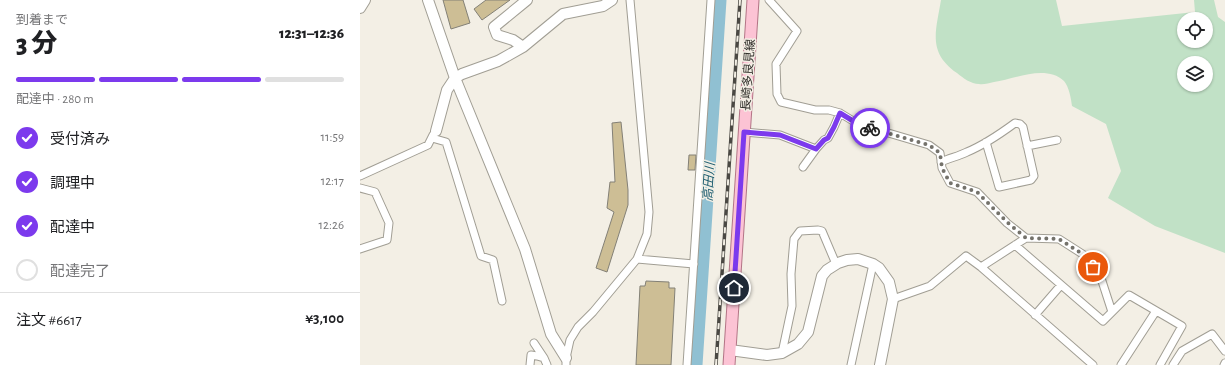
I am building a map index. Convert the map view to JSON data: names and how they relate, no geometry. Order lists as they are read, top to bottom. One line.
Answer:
{"streets":{"main road":["長崎多良見線"]},"water":["高田川"],"page":{"heading":["3 分","到着まで","12:31–12:36"],"panel":["注文 #6617","¥3,100"],"bar":"配達中 · 280 m","list":[["受付済み","11:59"],["調理中","12:17"],["配達中","12:26"],"配達完了"]}}
